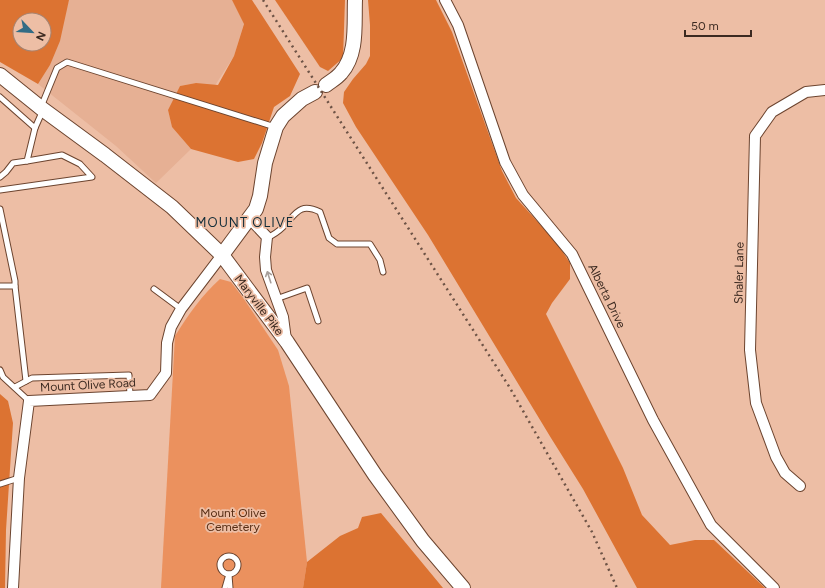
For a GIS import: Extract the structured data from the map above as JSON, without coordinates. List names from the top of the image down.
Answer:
{
  "streets": {
    "main road": ["Maryville Pike"],
    "street": ["Shaler Lane", "Alberta Drive", "Mount Olive Road"]
  },
  "crossings": [
    ["Maryville Pike", "Mount Olive Road"]
  ],
  "districts": ["MOUNT OLIVE"],
  "parks": ["Mount Olive Cemetery"],
  "scale_bar": "50 m",
  "north": "bottom right"
}
